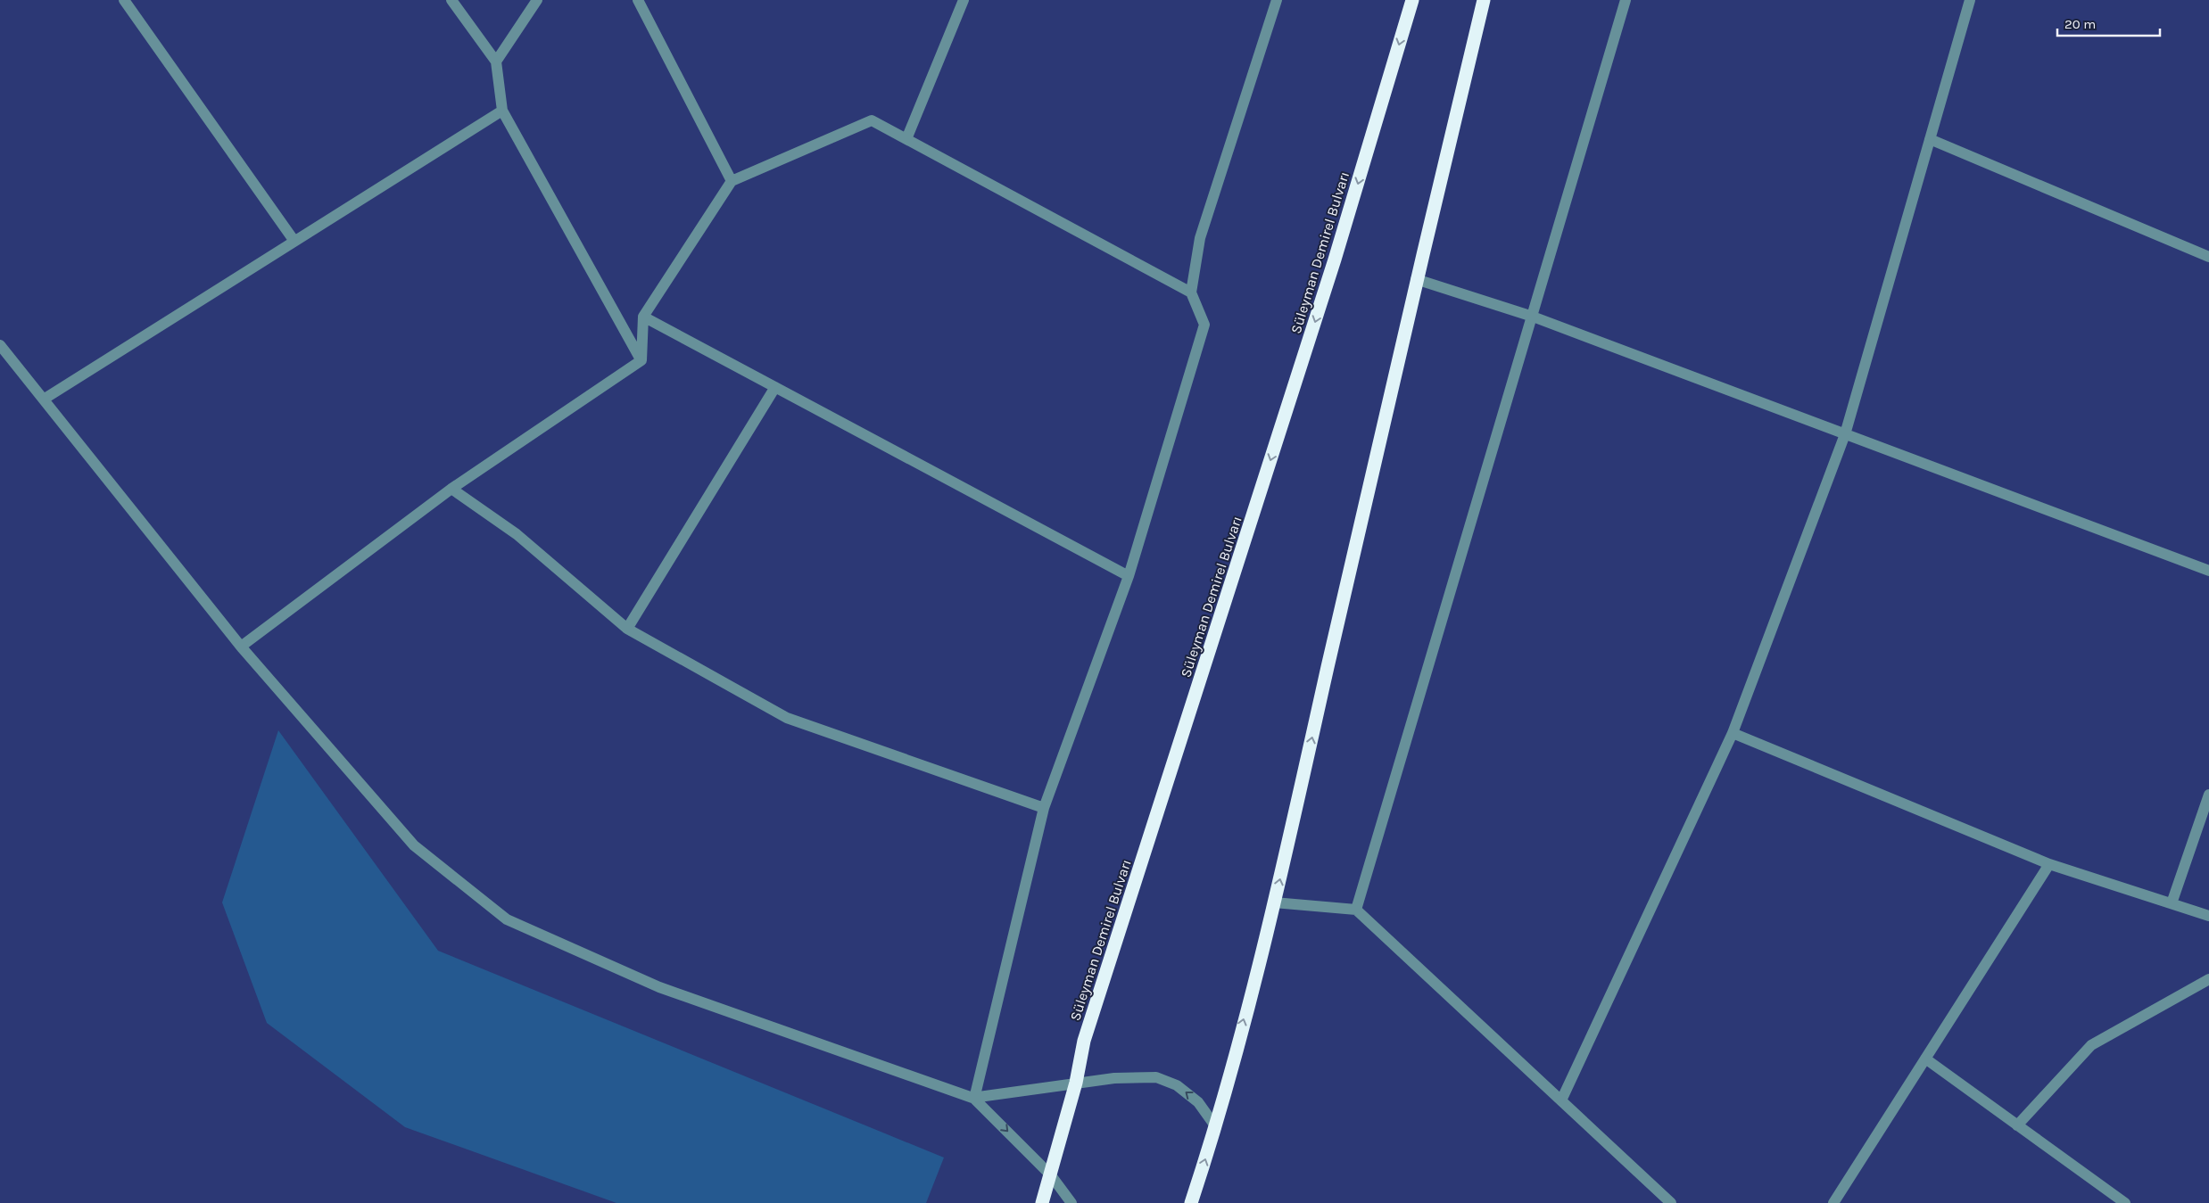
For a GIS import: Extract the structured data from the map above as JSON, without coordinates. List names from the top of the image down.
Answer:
{
  "streets": {
    "highway": ["Süleyman Demirel Bulvarı"]
  },
  "scale_bar": "20 m"
}
